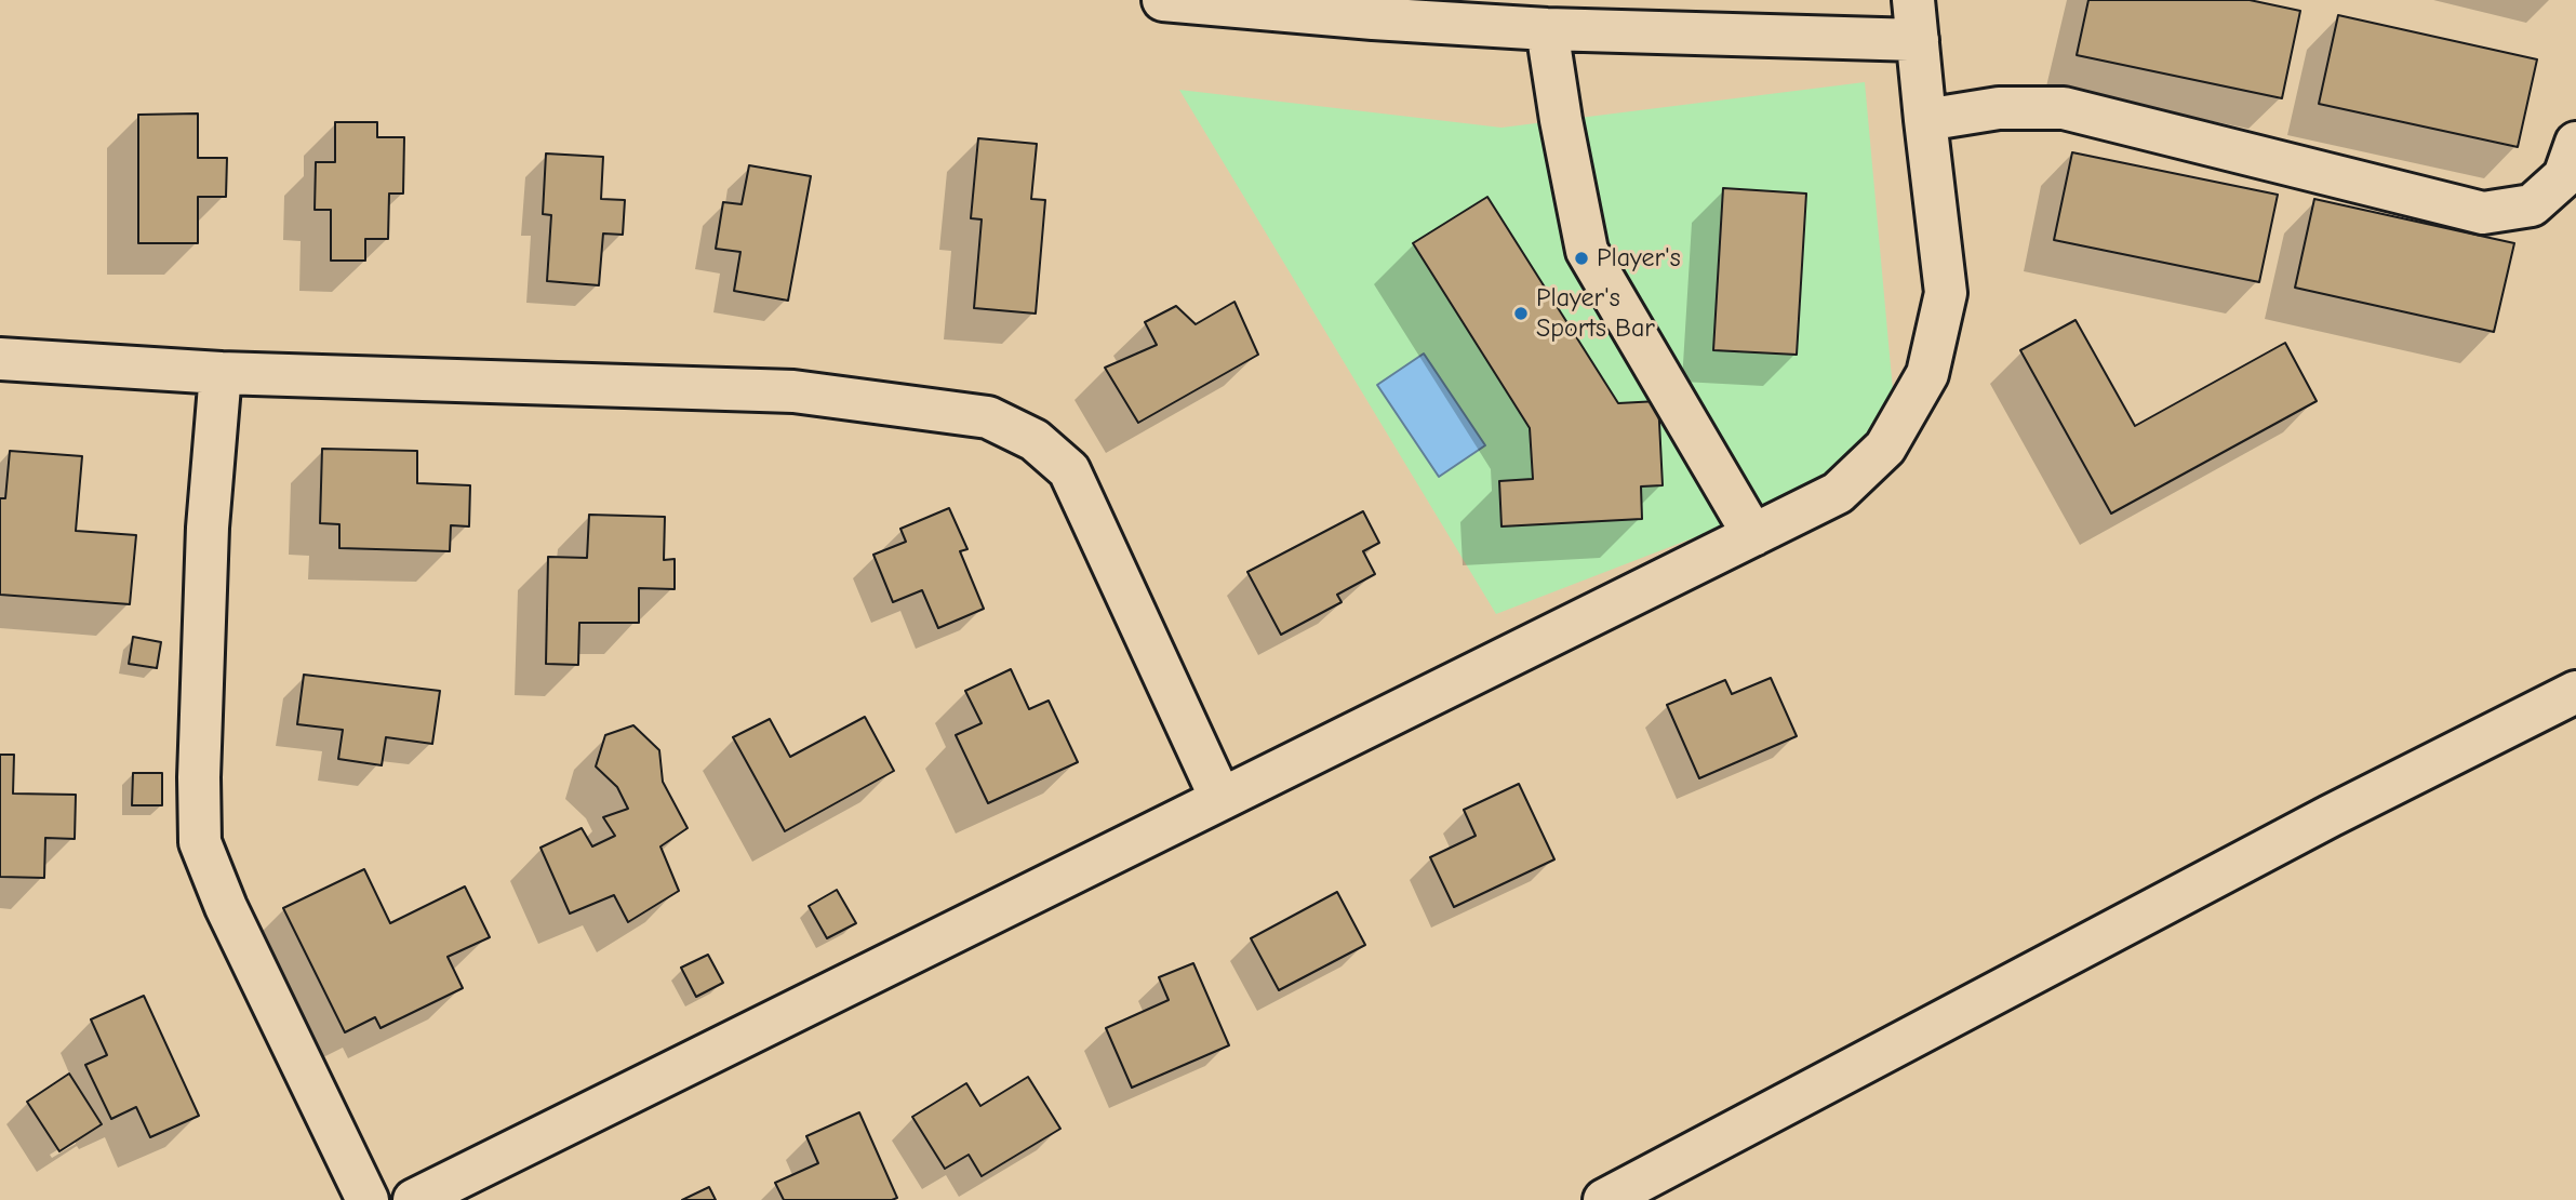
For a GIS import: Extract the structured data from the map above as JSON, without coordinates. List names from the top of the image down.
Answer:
{
  "places": ["Player's", "Player's Sports Bar"]
}
